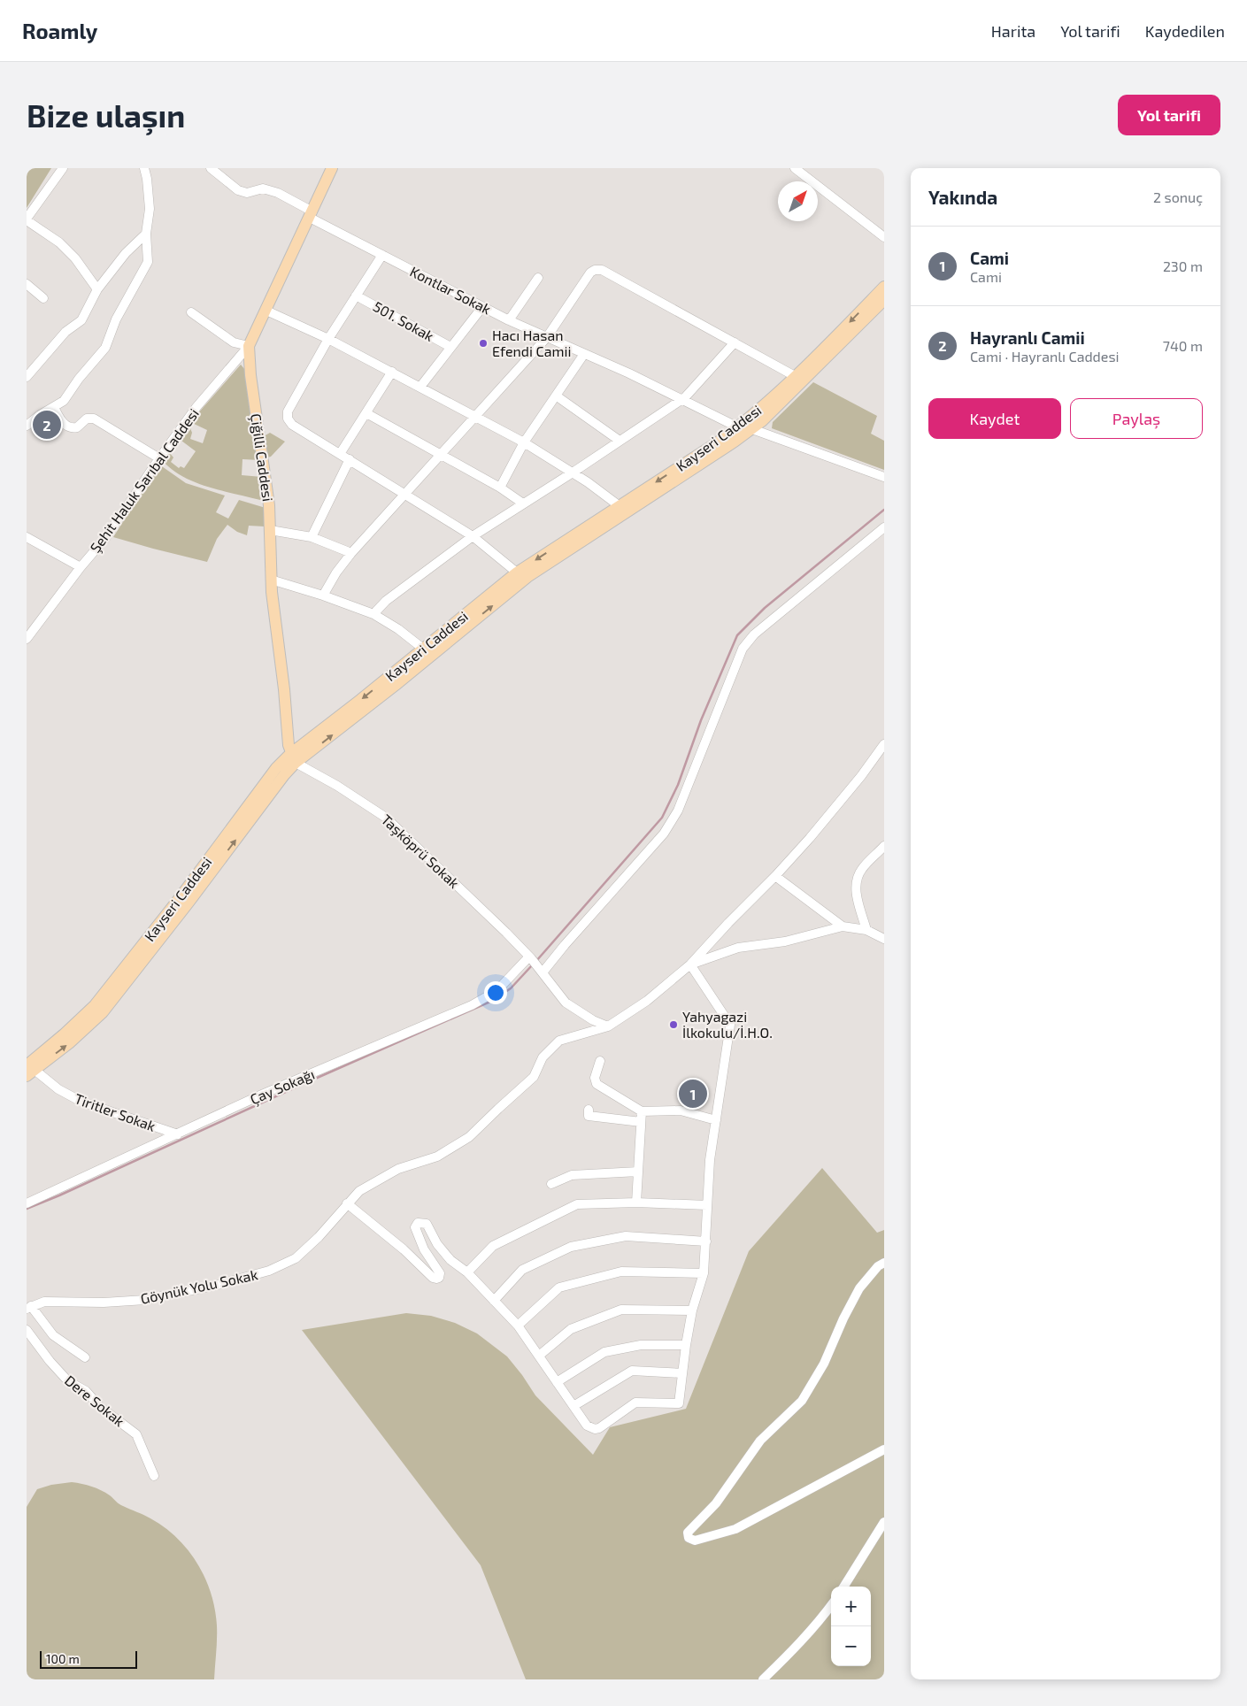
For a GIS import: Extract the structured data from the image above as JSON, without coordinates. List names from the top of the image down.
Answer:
{
  "streets": {
    "main road": ["Kayseri Caddesi", "Çiğilli Caddesi"],
    "street": [
      "Kontlar Sokak",
      "501. Sokak",
      "Şehit Haluk Sarıbal Caddesi",
      "Taşköprü Sokak",
      "Çay Sokağı",
      "Tiritler Sokak",
      "Göynük Yolu Sokak",
      "Dere Sokak"
    ]
  },
  "crossings": [
    ["Kontlar Sokak", "Kayseri Caddesi"],
    ["Kayseri Caddesi", "Çiğilli Caddesi"],
    ["Kayseri Caddesi", "Taşköprü Sokak"],
    ["Kayseri Caddesi", "Tiritler Sokak"],
    ["Çiğilli Caddesi", "Şehit Haluk Sarıbal Caddesi"],
    ["Çiğilli Caddesi", "Taşköprü Sokak"],
    ["Taşköprü Sokak", "Çay Sokağı"],
    ["Taşköprü Sokak", "Göynük Yolu Sokak"],
    ["Çay Sokağı", "Tiritler Sokak"]
  ],
  "places": ["Hacı Hasan Efendi Camii", "Yahyagazi İlkokulu/İ.H.O."],
  "scale_bar": "100 m",
  "north": "top right",
  "page": {
    "header": "Roamly",
    "nav": ["Harita", "Yol tarifi", "Kaydedilen"],
    "buttons": [
      "Yol tarifi",
      ["Kaydet", "Paylaş"]
    ],
    "title": "Bize ulaşın",
    "heading": ["Yakında", "2 sonuç"],
    "list": [
      {
        "mark": "1",
        "name": "Cami",
        "note": "Cami",
        "value": "230 m"
      },
      {
        "mark": "2",
        "name": "Hayranlı Camii",
        "note": "Cami · Hayranlı Caddesi",
        "value": "740 m"
      }
    ],
    "pins": ["2", "1"],
    "map_buttons": ["+", "−"],
    "scale": "100 m"
  }
}
